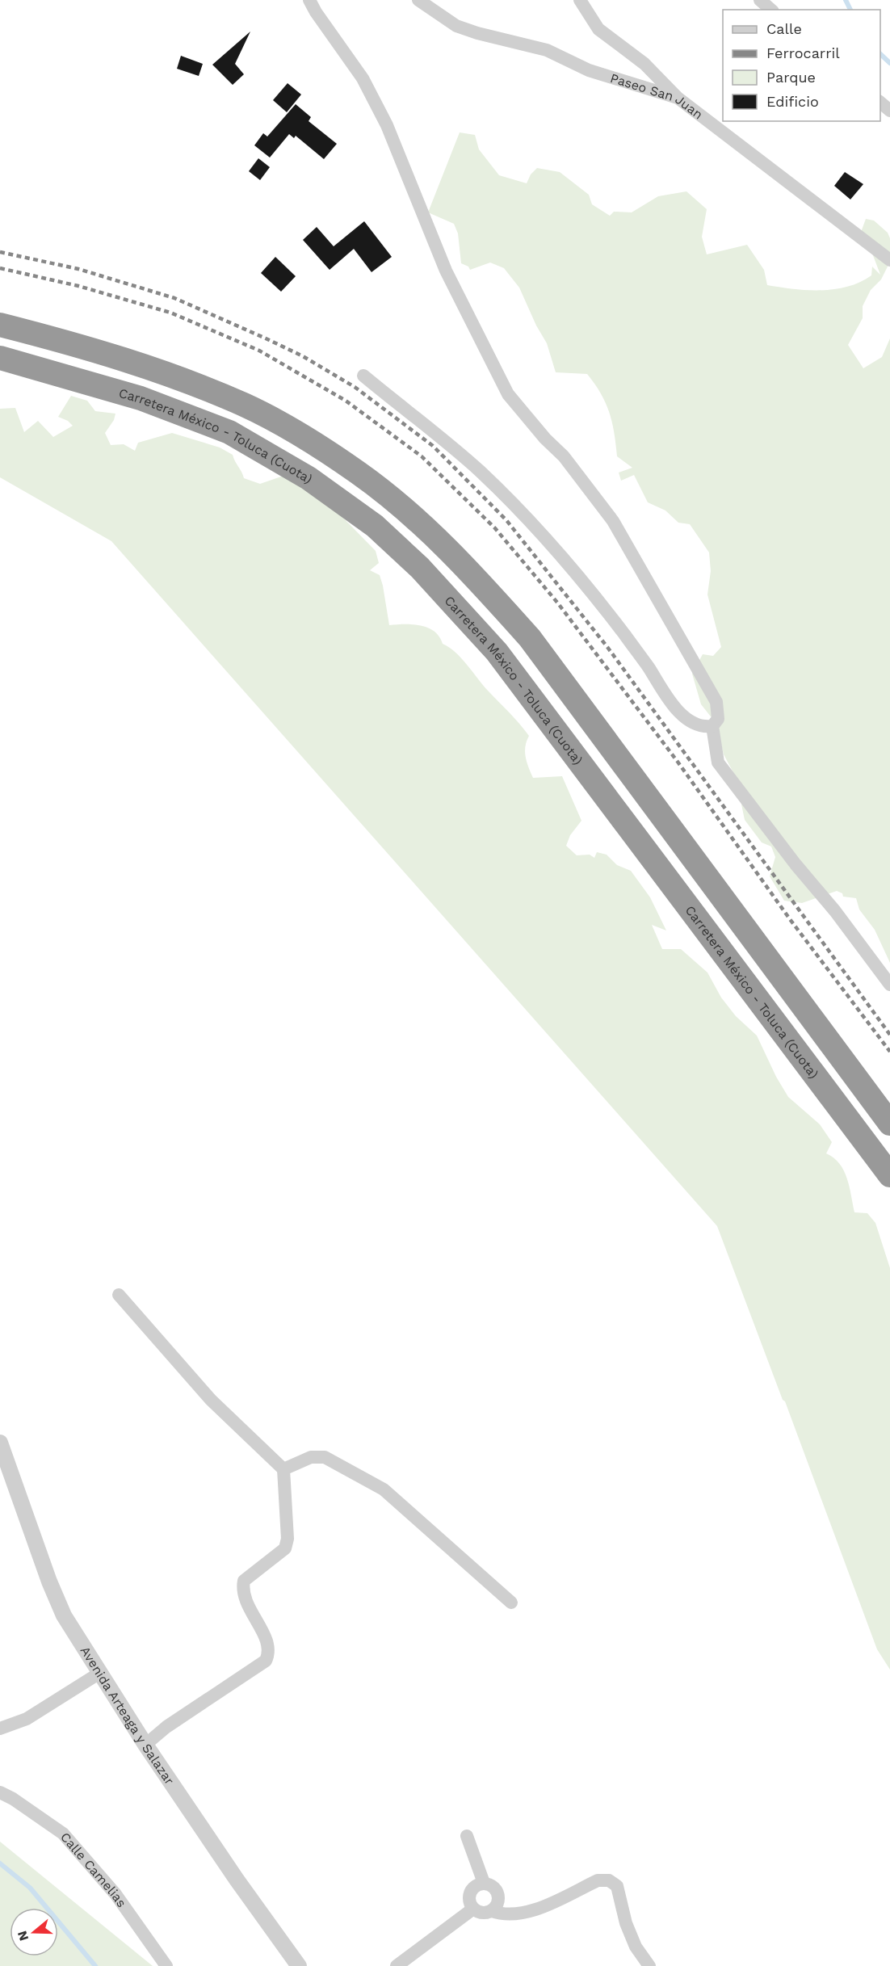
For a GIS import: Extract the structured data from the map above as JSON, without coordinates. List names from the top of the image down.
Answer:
{
  "streets": {
    "highway": ["Carretera México - Toluca (Cuota)"],
    "street": ["Paseo San Juan", "Avenida Arteaga y Salazar", "Calle Camelias"]
  },
  "legend": [
    "Calle",
    "Ferrocarril",
    "Parque",
    "Edificio"
  ],
  "north": "left"
}
